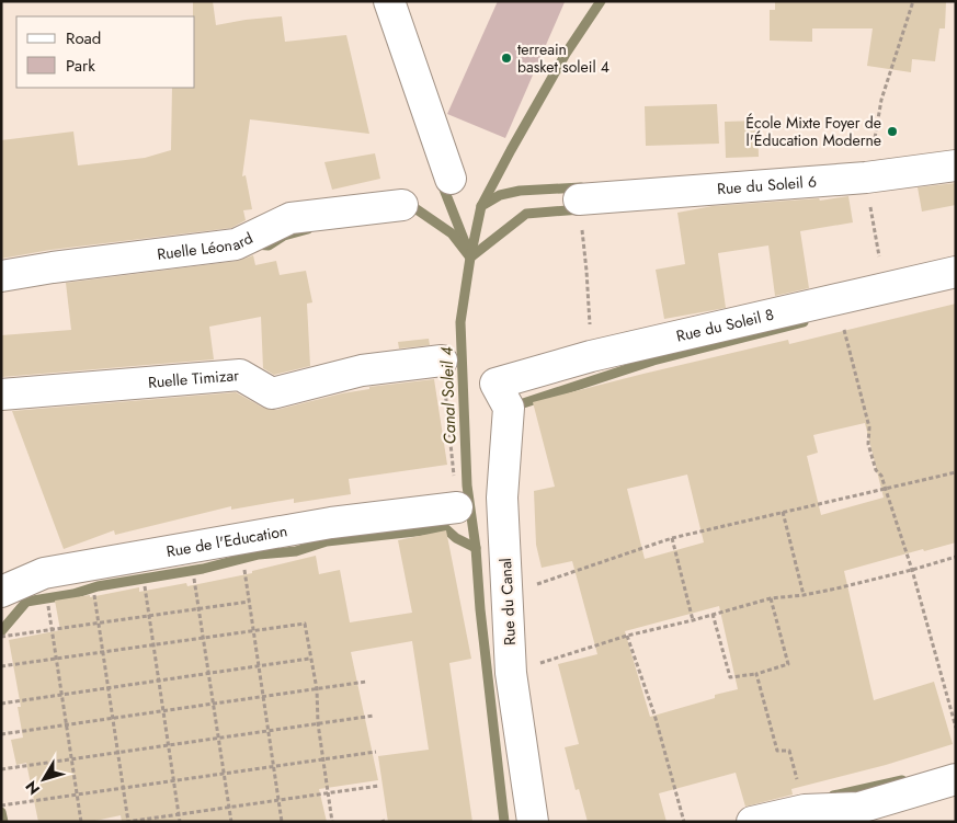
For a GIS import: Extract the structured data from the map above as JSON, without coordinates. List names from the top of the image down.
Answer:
{
  "streets": {
    "street": [
      "Rue du Soleil 6",
      "Ruelle Léonard",
      "Rue du Soleil 8",
      "Ruelle Timizar",
      "Rue de l'Education",
      "Rue du Canal"
    ]
  },
  "crossings": [
    ["Rue du Soleil 8", "Rue du Canal"]
  ],
  "water": ["Canal Soleil 4"],
  "places": ["terreain basket soleil 4", "École Mixte Foyer de l'Éducation Moderne"],
  "legend": ["Road", "Park"],
  "north": "bottom left"
}
